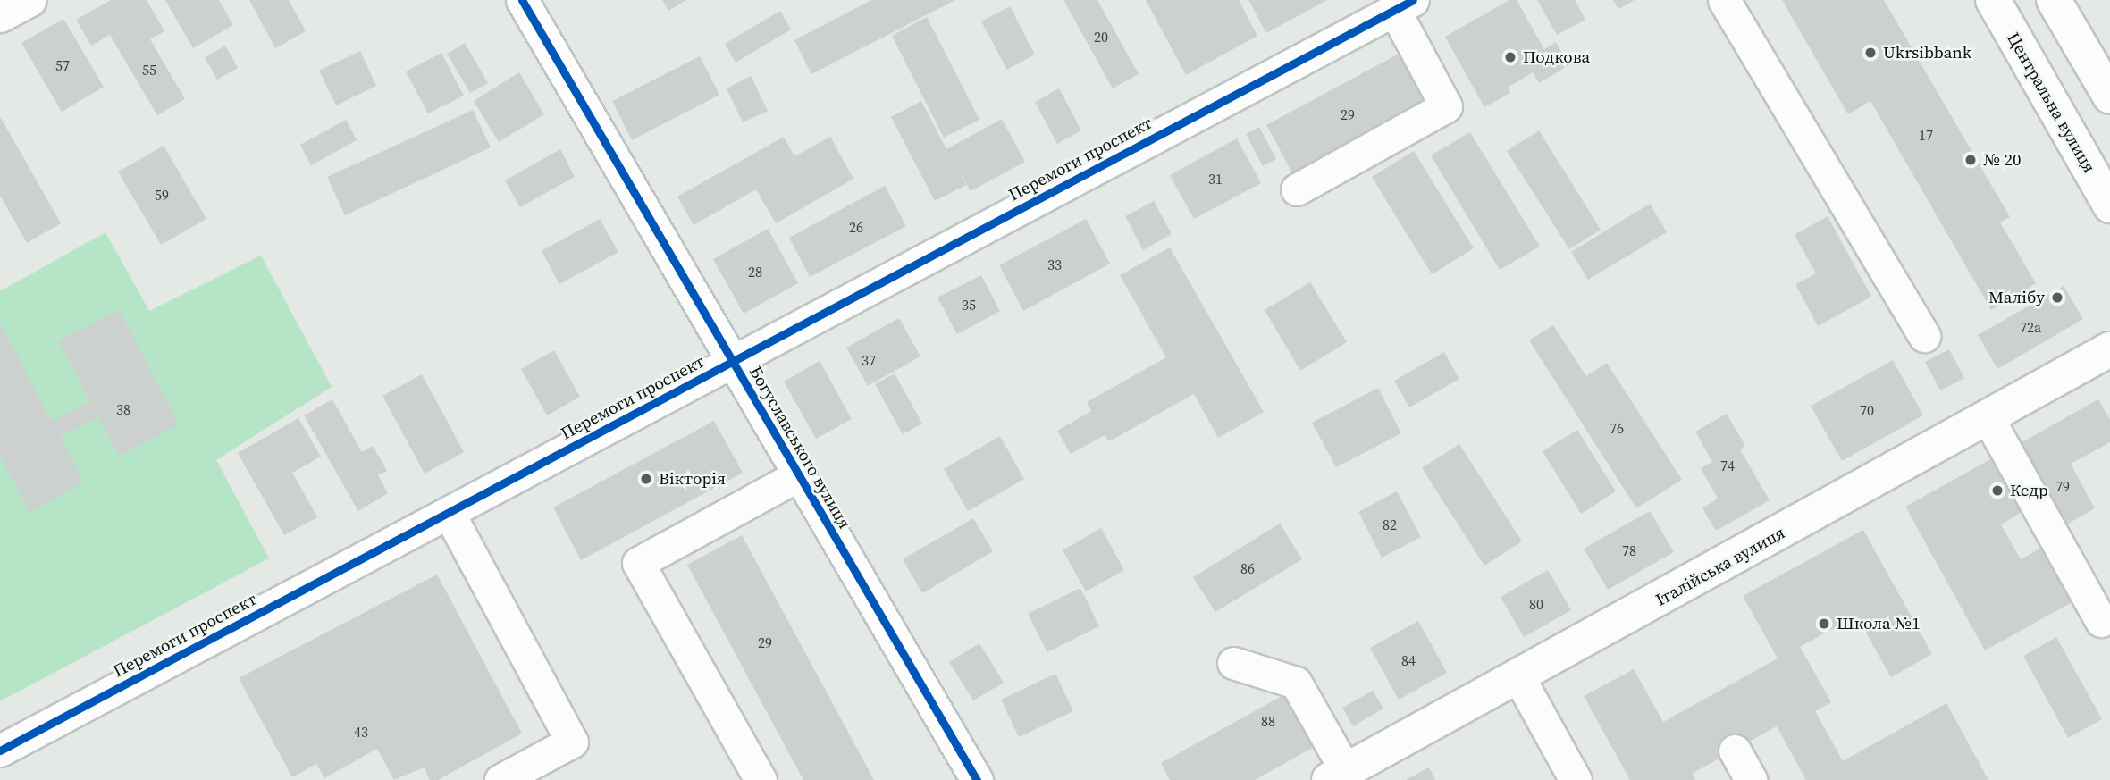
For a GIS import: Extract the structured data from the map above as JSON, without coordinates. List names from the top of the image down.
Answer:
{
  "streets": {
    "main road": ["Центральна вулиця", "Італійська вулиця"],
    "street": ["Перемоги проспект", "Богуславського вулиця"]
  },
  "crossings": [
    ["Перемоги проспект", "Богуславського вулиця"]
  ],
  "places": [
    "Ukrsibbank",
    "Подкова",
    "№ 20",
    "Малібу",
    "Вікторія",
    "Кедр",
    "Школа №1"
  ],
  "house_numbers": [
    "20",
    "57",
    "55",
    "29",
    "17",
    "31",
    "59",
    "26",
    "33",
    "28",
    "35",
    "72а",
    "37",
    "38",
    "70",
    "76",
    "74",
    "79",
    "82",
    "78",
    "86",
    "80",
    "29",
    "84",
    "88",
    "43"
  ]
}
